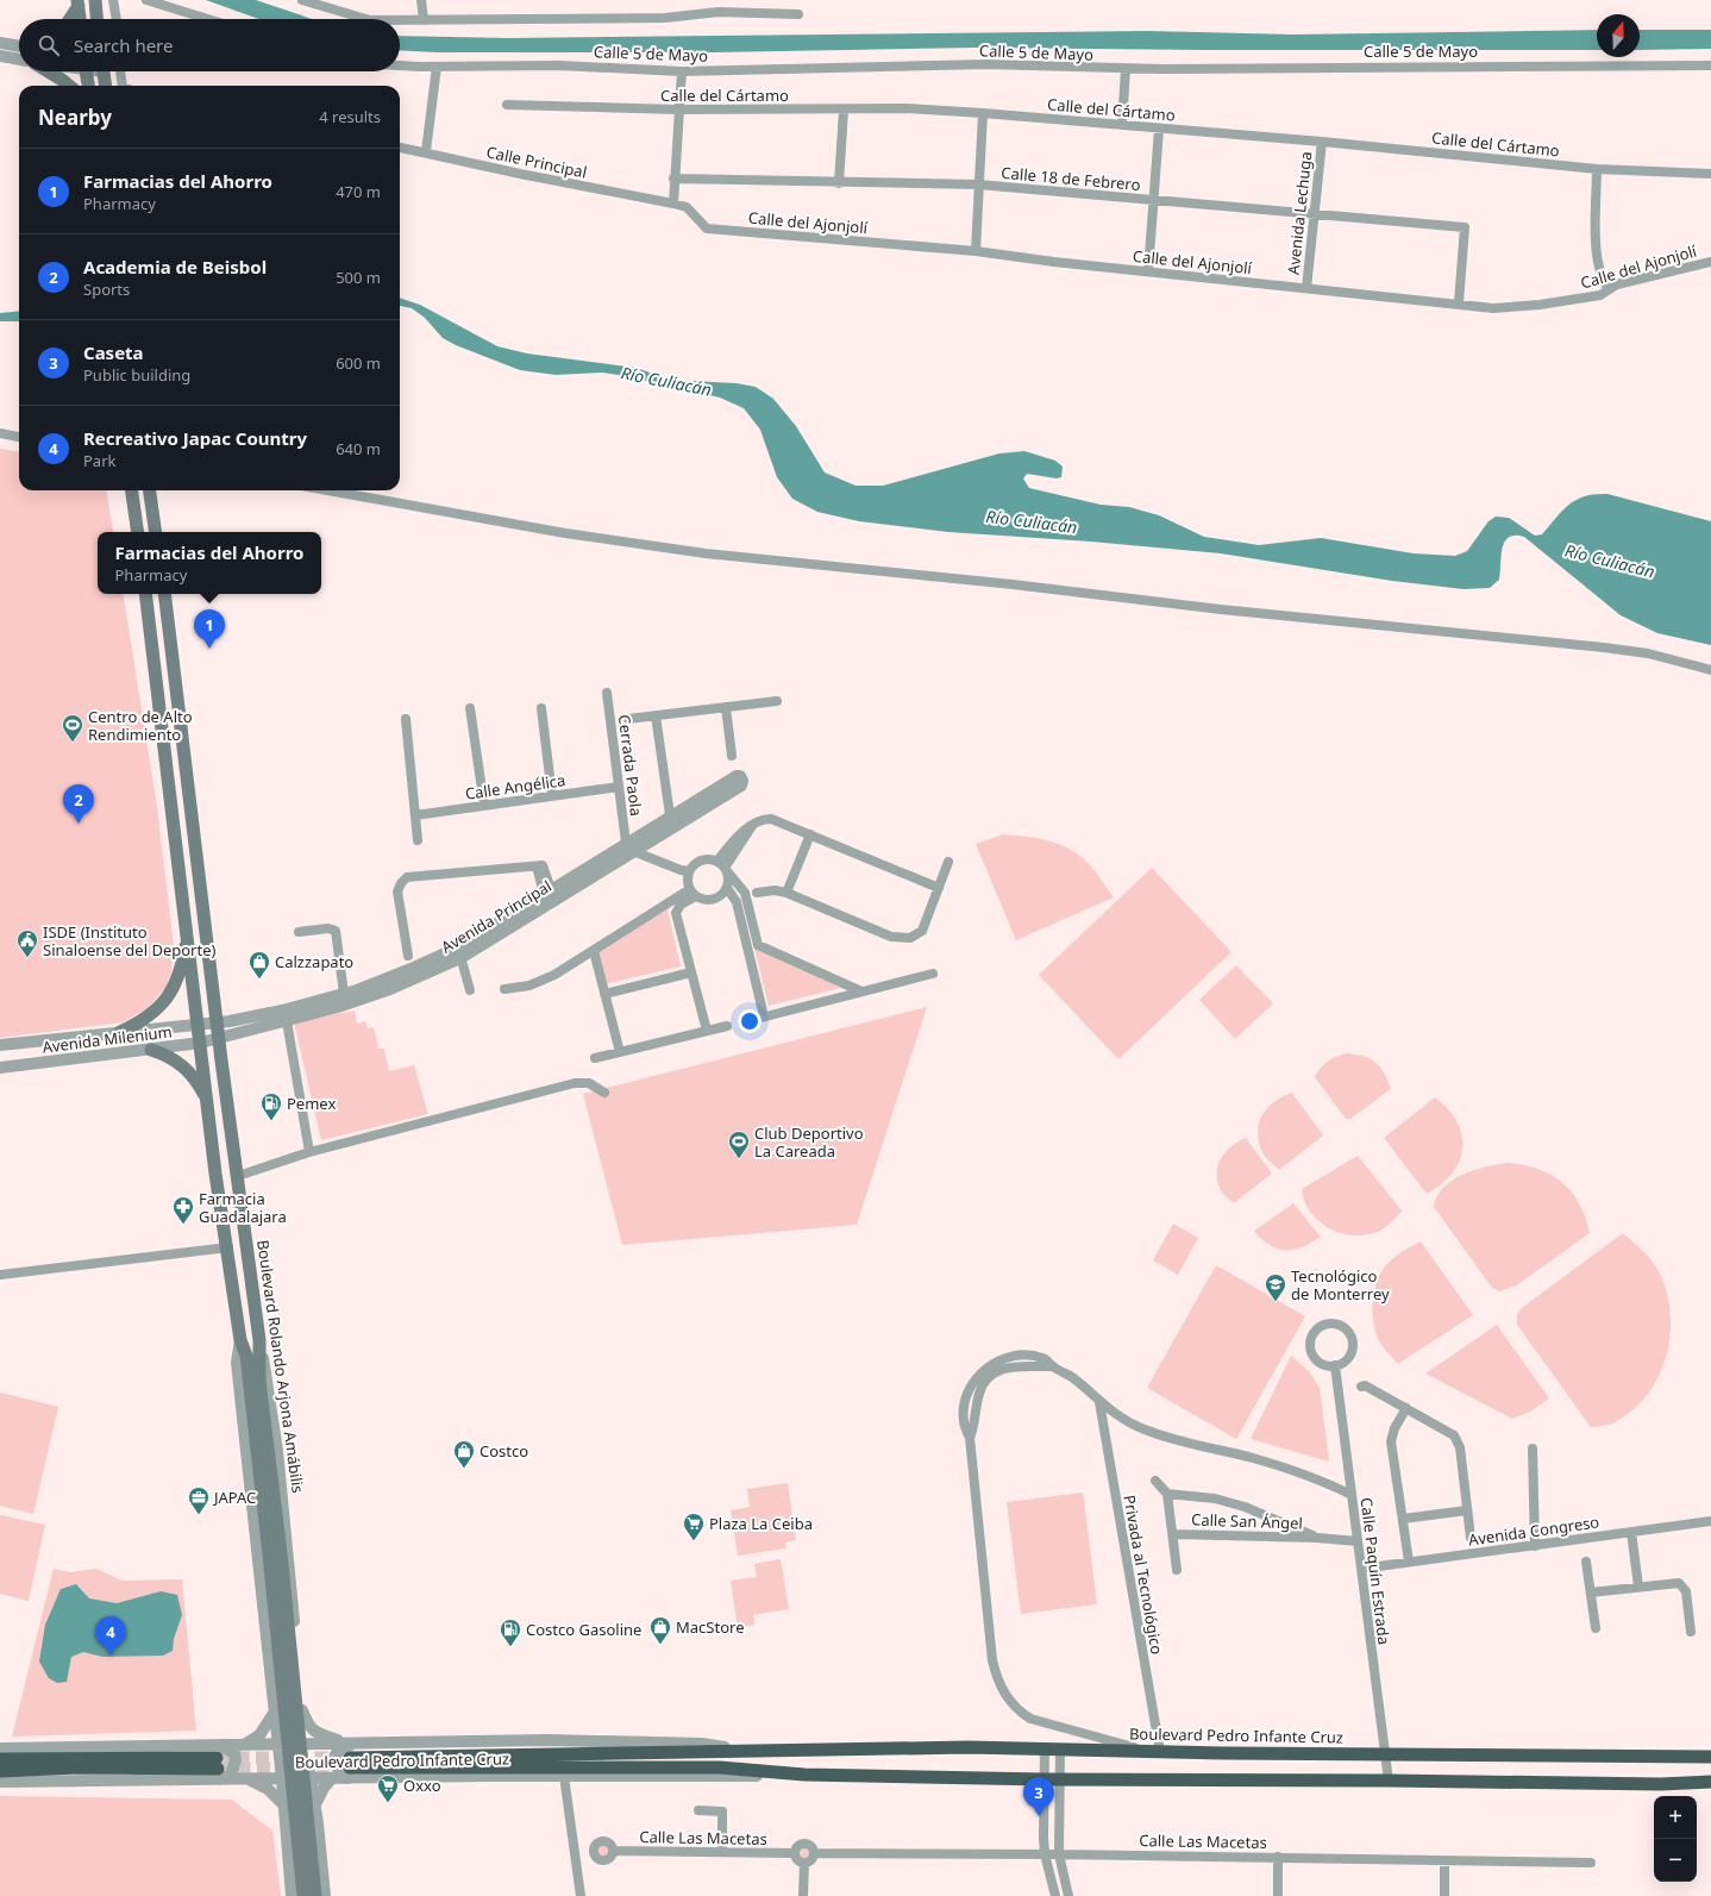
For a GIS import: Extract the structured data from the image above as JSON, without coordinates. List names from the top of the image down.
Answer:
{
  "streets": {
    "highway": ["Boulevard Pedro Infante Cruz"],
    "main road": ["Boulevard Rolando Arjona Amábilis"],
    "street": [
      "Calle 5 de Mayo",
      "Calle del Cártamo",
      "Calle Principal",
      "Calle 18 de Febrero",
      "Avenida Lechuga",
      "Calle del Ajonjolí",
      "Cerrada Paola",
      "Calle Angélica",
      "Avenida Principal",
      "Avenida Milenium",
      "Calle San Ángel",
      "Avenida Congreso",
      "Calle Paquín Estrada",
      "Privada al Tecnológico",
      "Calle Las Macetas"
    ]
  },
  "crossings": [
    ["Calle del Cártamo", "Avenida Lechuga"],
    ["Calle Principal", "Calle del Ajonjolí"],
    ["Calle 18 de Febrero", "Avenida Lechuga"],
    ["Calle 18 de Febrero", "Calle del Ajonjolí"],
    ["Avenida Lechuga", "Calle del Ajonjolí"],
    ["Cerrada Paola", "Calle Angélica"],
    ["Cerrada Paola", "Avenida Principal"],
    ["Avenida Principal", "Avenida Milenium"],
    ["Avenida Principal", "Boulevard Rolando Arjona Amábilis"],
    ["Avenida Milenium", "Boulevard Rolando Arjona Amábilis"],
    ["Boulevard Rolando Arjona Amábilis", "Boulevard Pedro Infante Cruz"],
    ["Calle San Ángel", "Calle Paquín Estrada"],
    ["Avenida Congreso", "Calle Paquín Estrada"],
    ["Calle Paquín Estrada", "Boulevard Pedro Infante Cruz"],
    ["Privada al Tecnológico", "Boulevard Pedro Infante Cruz"]
  ],
  "water": ["Río Culiacán"],
  "places": {
    "sports": ["Centro de Alto Rendimiento", "Club Deportivo La Careada"],
    "public building": ["ISDE (Instituto Sinaloense del Deporte)"],
    "shop": ["Calzzapato", "Costco", "MacStore"],
    "fuel station": ["Pemex", "Costco Gasoline"],
    "pharmacy": ["Farmacia Guadalajara"],
    "school or university": ["Tecnológico de Monterrey"],
    "office": ["JAPAC"],
    "supermarket": ["Plaza La Ceiba", "Oxxo"]
  },
  "north": "top",
  "page": {
    "search": "Search here",
    "heading": ["Nearby", "4 results"],
    "list": [
      {
        "mark": "1",
        "name": "Farmacias del Ahorro",
        "note": "Pharmacy",
        "value": "470 m"
      },
      {
        "mark": "2",
        "name": "Academia de Beisbol",
        "note": "Sports",
        "value": "500 m"
      },
      {
        "mark": "3",
        "name": "Caseta",
        "note": "Public building",
        "value": "600 m"
      },
      {
        "mark": "4",
        "name": "Recreativo Japac Country",
        "note": "Park",
        "value": "640 m"
      }
    ],
    "popup": ["Farmacias del Ahorro", "Pharmacy"],
    "pins": [
      "1",
      "2",
      "4",
      "3"
    ],
    "map_buttons": ["+", "−"]
  }
}
